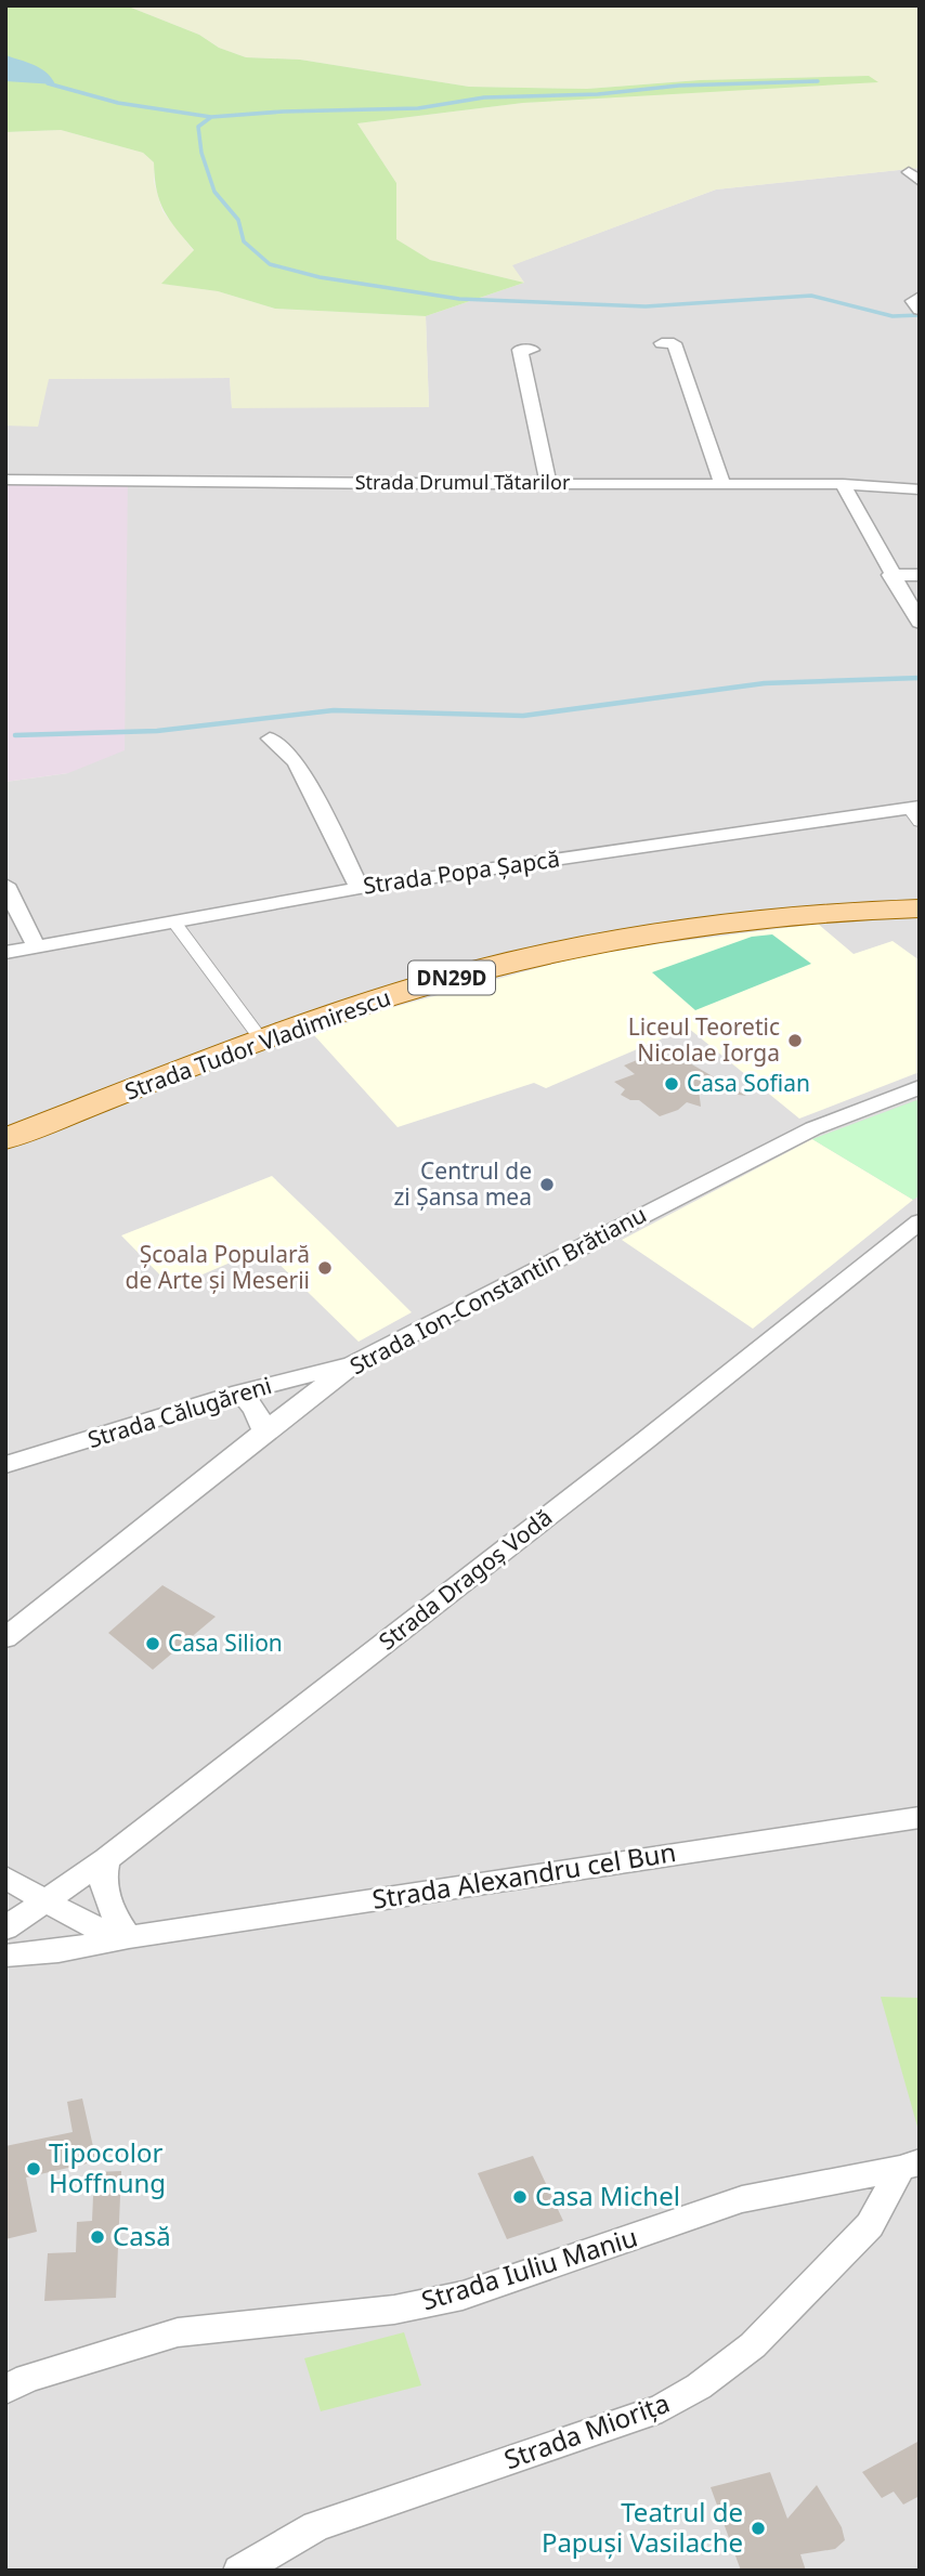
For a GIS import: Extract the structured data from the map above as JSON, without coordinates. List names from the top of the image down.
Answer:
{
  "streets": {
    "main road": ["DN29D", "Strada Tudor Vladimirescu"],
    "street": [
      "Strada Drumul Tătarilor",
      "Strada Popa Șapcă",
      "Strada Ion-Constantin Brătianu",
      "Strada Călugăreni",
      "Strada Dragoș Vodă",
      "Strada Alexandru cel Bun",
      "Strada Iuliu Maniu",
      "Strada Miorița"
    ]
  },
  "crossings": [
    ["Strada Ion-Constantin Brătianu", "Strada Călugăreni"],
    ["Strada Dragoș Vodă", "Strada Alexandru cel Bun"],
    ["Strada Iuliu Maniu", "Strada Miorița"]
  ],
  "places": [
    "Liceul Teoretic Nicolae Iorga",
    "Casa Sofian",
    "Centrul de zi Șansa mea",
    "Școala Populară de Arte și Meserii",
    "Casa Silion",
    "Tipocolor Hoffnung",
    "Casa Michel",
    "Casă",
    "Teatrul de Papuși Vasilache"
  ]
}
